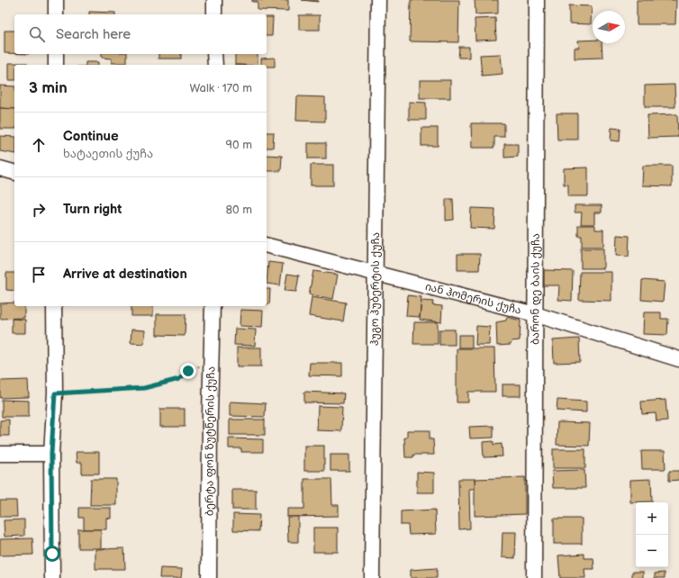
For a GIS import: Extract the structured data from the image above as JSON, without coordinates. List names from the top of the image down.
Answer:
{
  "streets": {
    "street": [
      "ჰუგო ჰუბერტის ქუჩა",
      "ბარონ დე ბაის ქუჩა",
      "იან ჰომერის ქუჩა",
      "ბერტა ფონ ზუტნერის ქუჩა"
    ]
  },
  "crossings": [
    ["ჰუგო ჰუბერტის ქუჩა", "იან ჰომერის ქუჩა"],
    ["ბარონ დე ბაის ქუჩა", "იან ჰომერის ქუჩა"]
  ],
  "north": "right",
  "page": {
    "search": "Search here",
    "heading": ["3 min", "Walk · 170 m"],
    "list": [
      ["Continue", "ხატაეთის ქუჩა", "90 m"],
      ["Turn right", "80 m"],
      "Arrive at destination"
    ],
    "map_buttons": ["+", "−"]
  }
}
